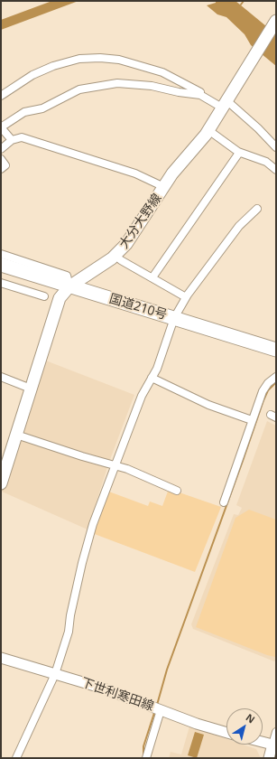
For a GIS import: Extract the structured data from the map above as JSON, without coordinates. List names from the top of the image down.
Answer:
{
  "streets": {
    "highway": ["国道210号"],
    "main road": ["大分大野線", "下世利寒田線"]
  },
  "crossings": [
    ["大分大野線", "国道210号"]
  ],
  "north": "top right"
}
